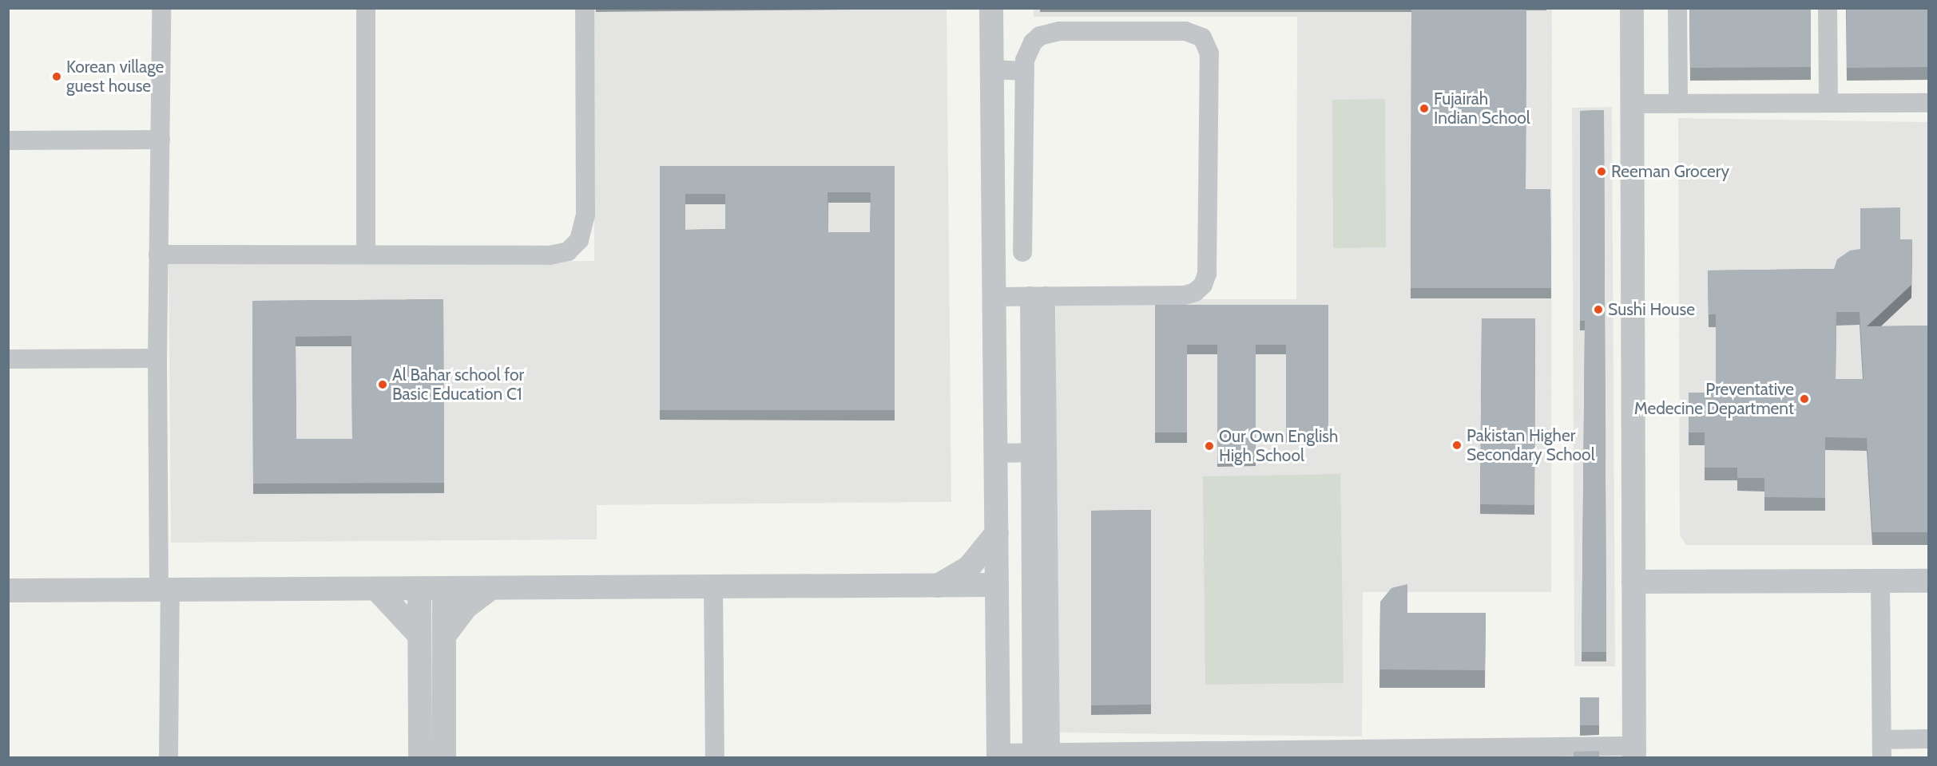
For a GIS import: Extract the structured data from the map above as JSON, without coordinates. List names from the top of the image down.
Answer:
{
  "places": [
    "Korean village guest house",
    "Fujairah Indian School",
    "Reeman Grocery",
    "Sushi House",
    "Al Bahar school for Basic Education C1",
    "Preventative Medecine Department",
    "Pakistan Higher Secondary School",
    "Our Own English High School"
  ]
}
